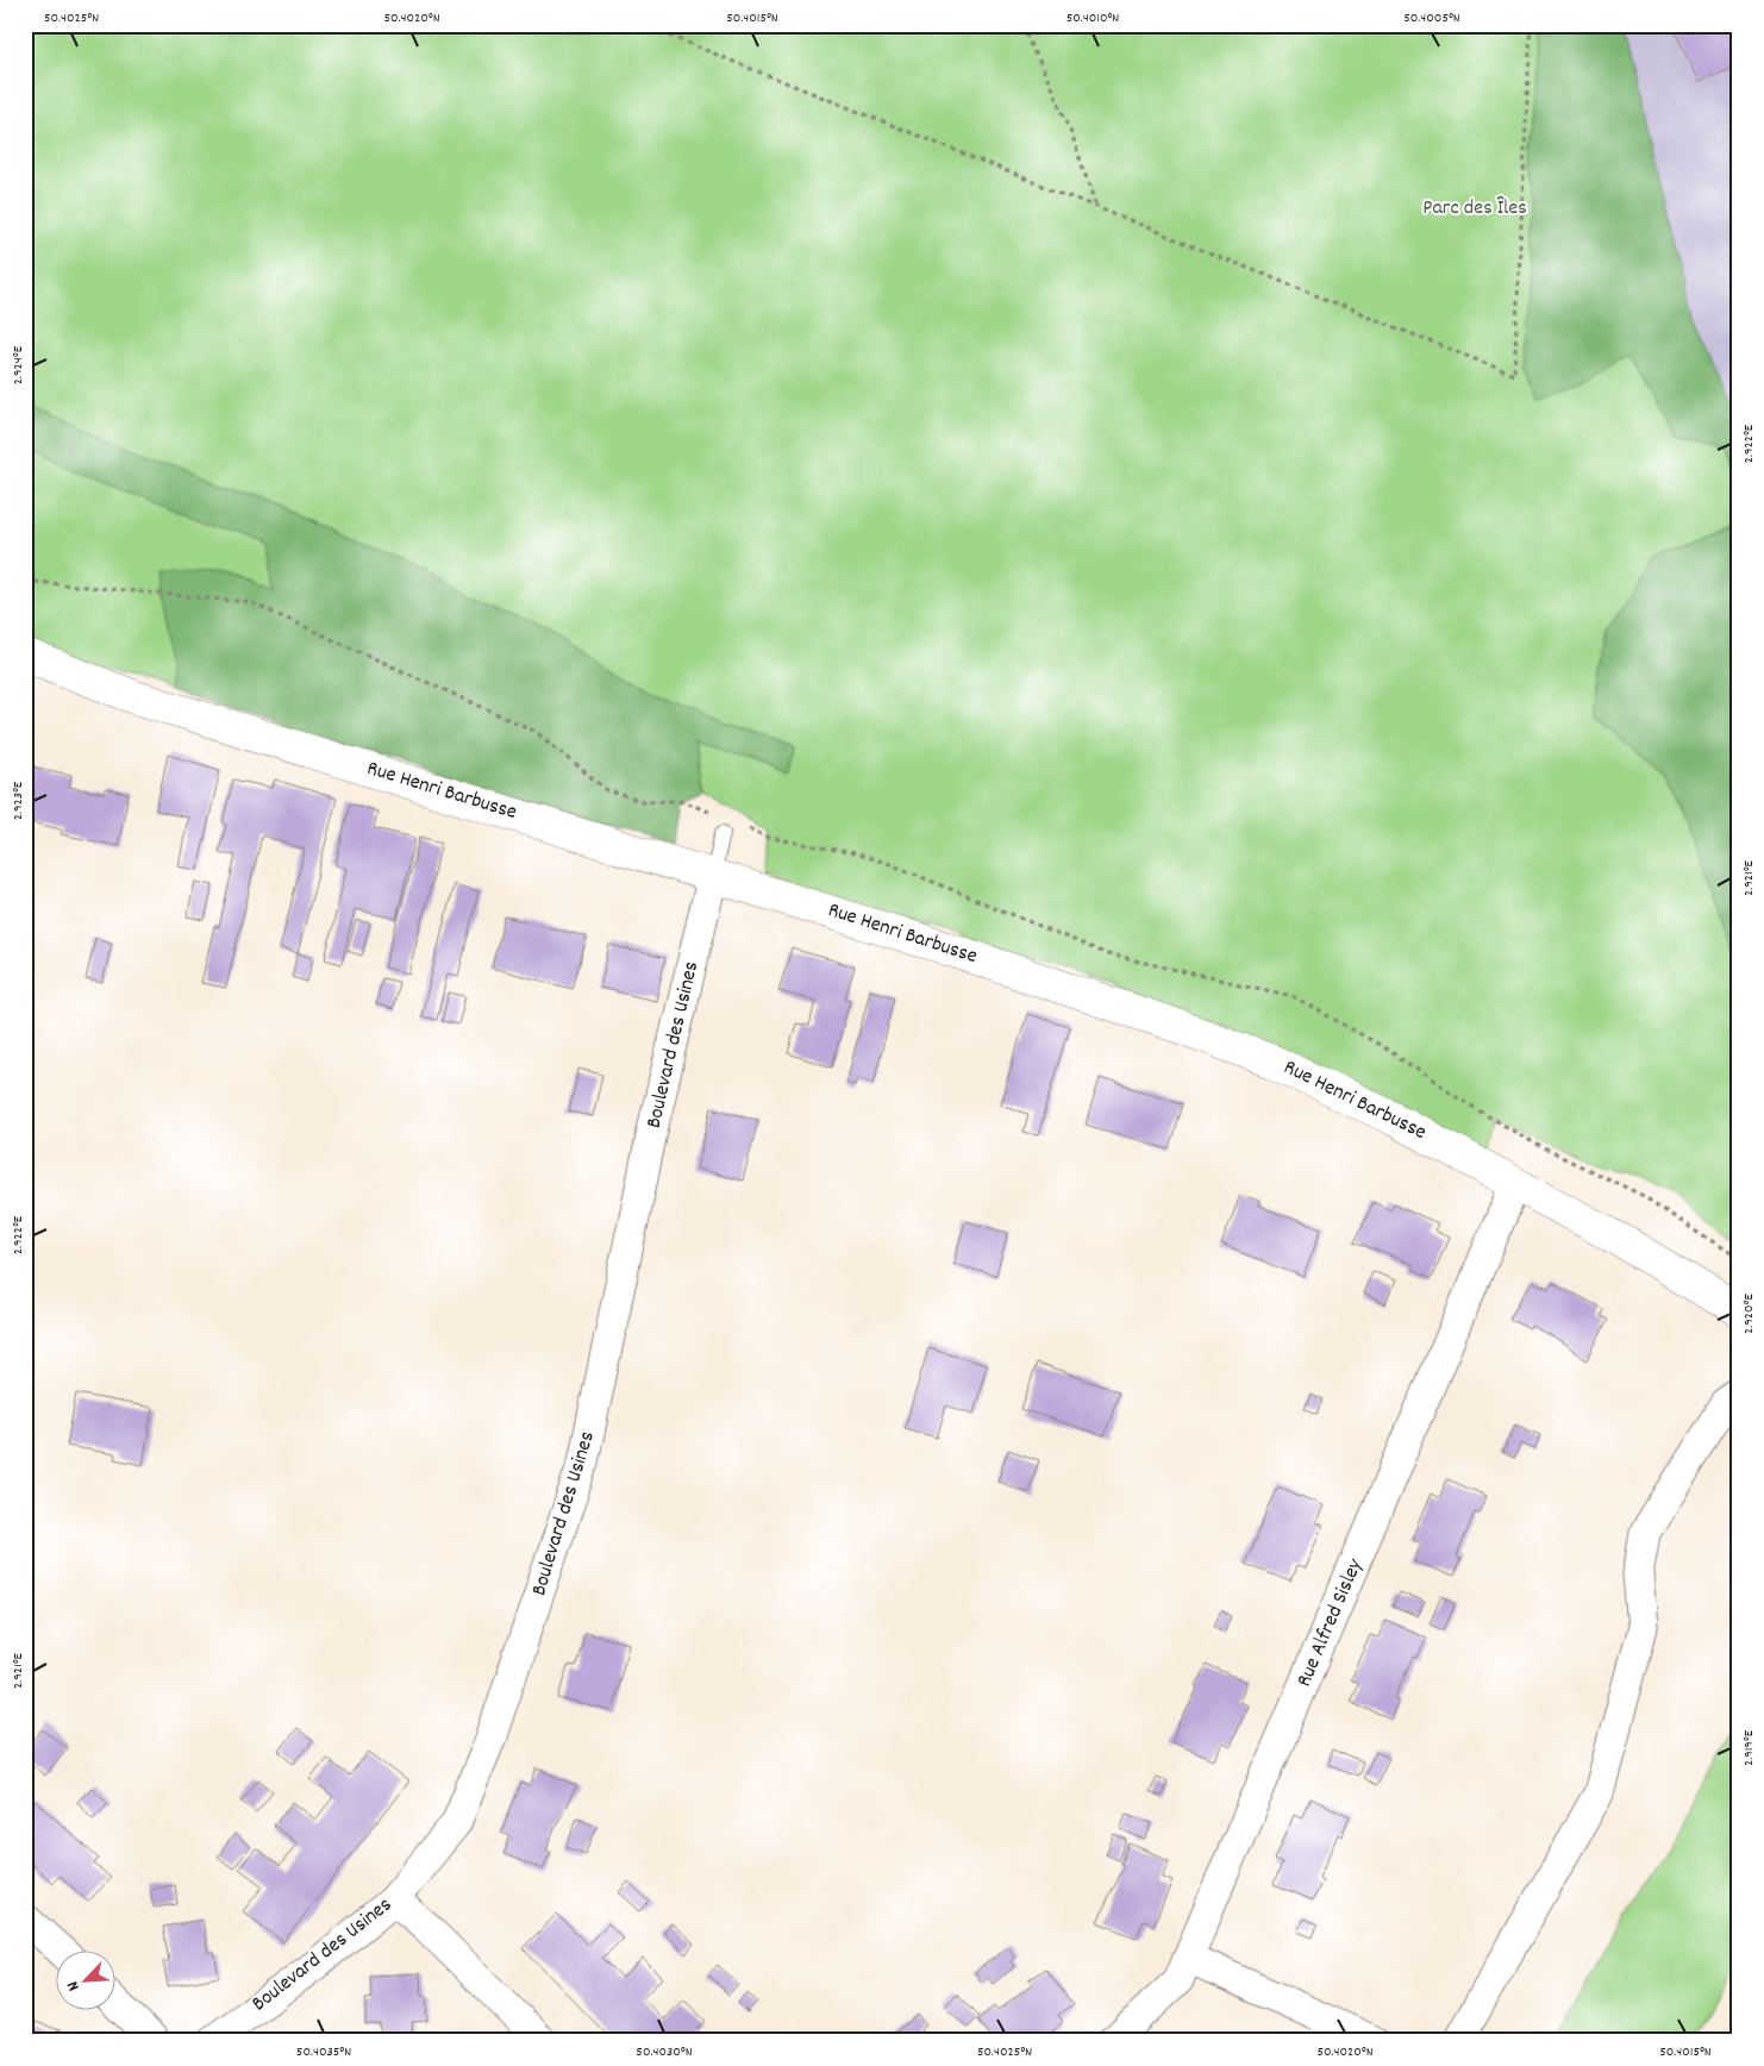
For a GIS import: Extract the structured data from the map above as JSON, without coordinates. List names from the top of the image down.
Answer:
{
  "streets": {
    "street": ["Rue Henri Barbusse", "Boulevard des Usines", "Rue Alfred Sisley"]
  },
  "crossings": [
    ["Rue Henri Barbusse", "Boulevard des Usines"],
    ["Rue Henri Barbusse", "Rue Alfred Sisley"]
  ],
  "parks": ["Parc des Îles"],
  "north": "bottom left",
  "coordinates": [
    "50.4025°N",
    "50.4020°N",
    "50.4015°N",
    "50.4010°N",
    "50.4005°N",
    "2.924°E",
    "2.922°E",
    "2.923°E",
    "2.921°E",
    "2.920°E",
    "2.919°E",
    "50.4035°N",
    "50.4030°N"
  ]
}
